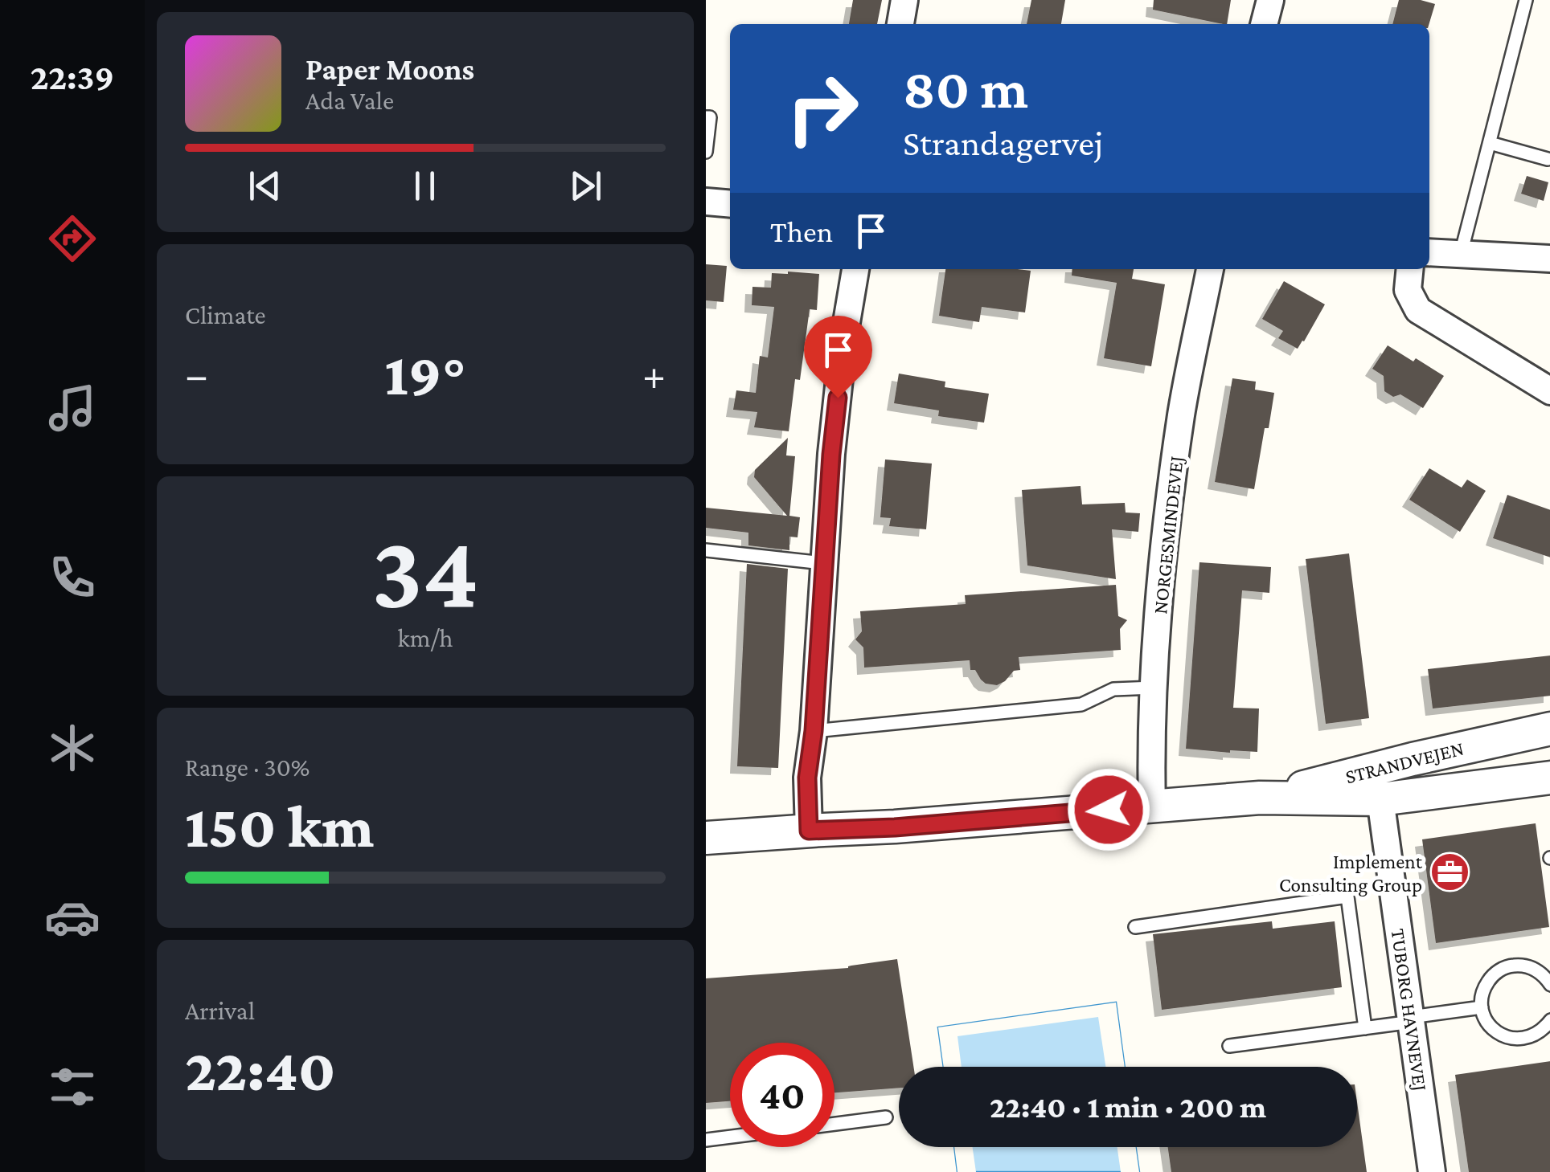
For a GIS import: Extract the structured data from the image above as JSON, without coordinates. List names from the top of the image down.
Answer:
{
  "streets": {
    "street": ["NORGESMINDEVEJ", "STRANDVEJEN", "TUBORG HAVNEVEJ"]
  },
  "crossings": [
    ["NORGESMINDEVEJ", "STRANDVEJEN"],
    ["STRANDVEJEN", "TUBORG HAVNEVEJ"]
  ],
  "places": {
    "office": ["Implement Consulting Group"]
  },
  "page": {
    "tabs": "22:39",
    "turn": ["80 m", "Strandagervej"],
    "song": ["Paper Moons", "Ada Vale"],
    "then": "Then",
    "tile": [
      "Climate",
      ["34", "km/h"],
      ["Range · 30%", "150 km"],
      ["Arrival", "22:40"]
    ],
    "heat": ["−", "19°", "+"],
    "limit": "40",
    "trip": "22:40 · 1 min · 200 m"
  }
}
